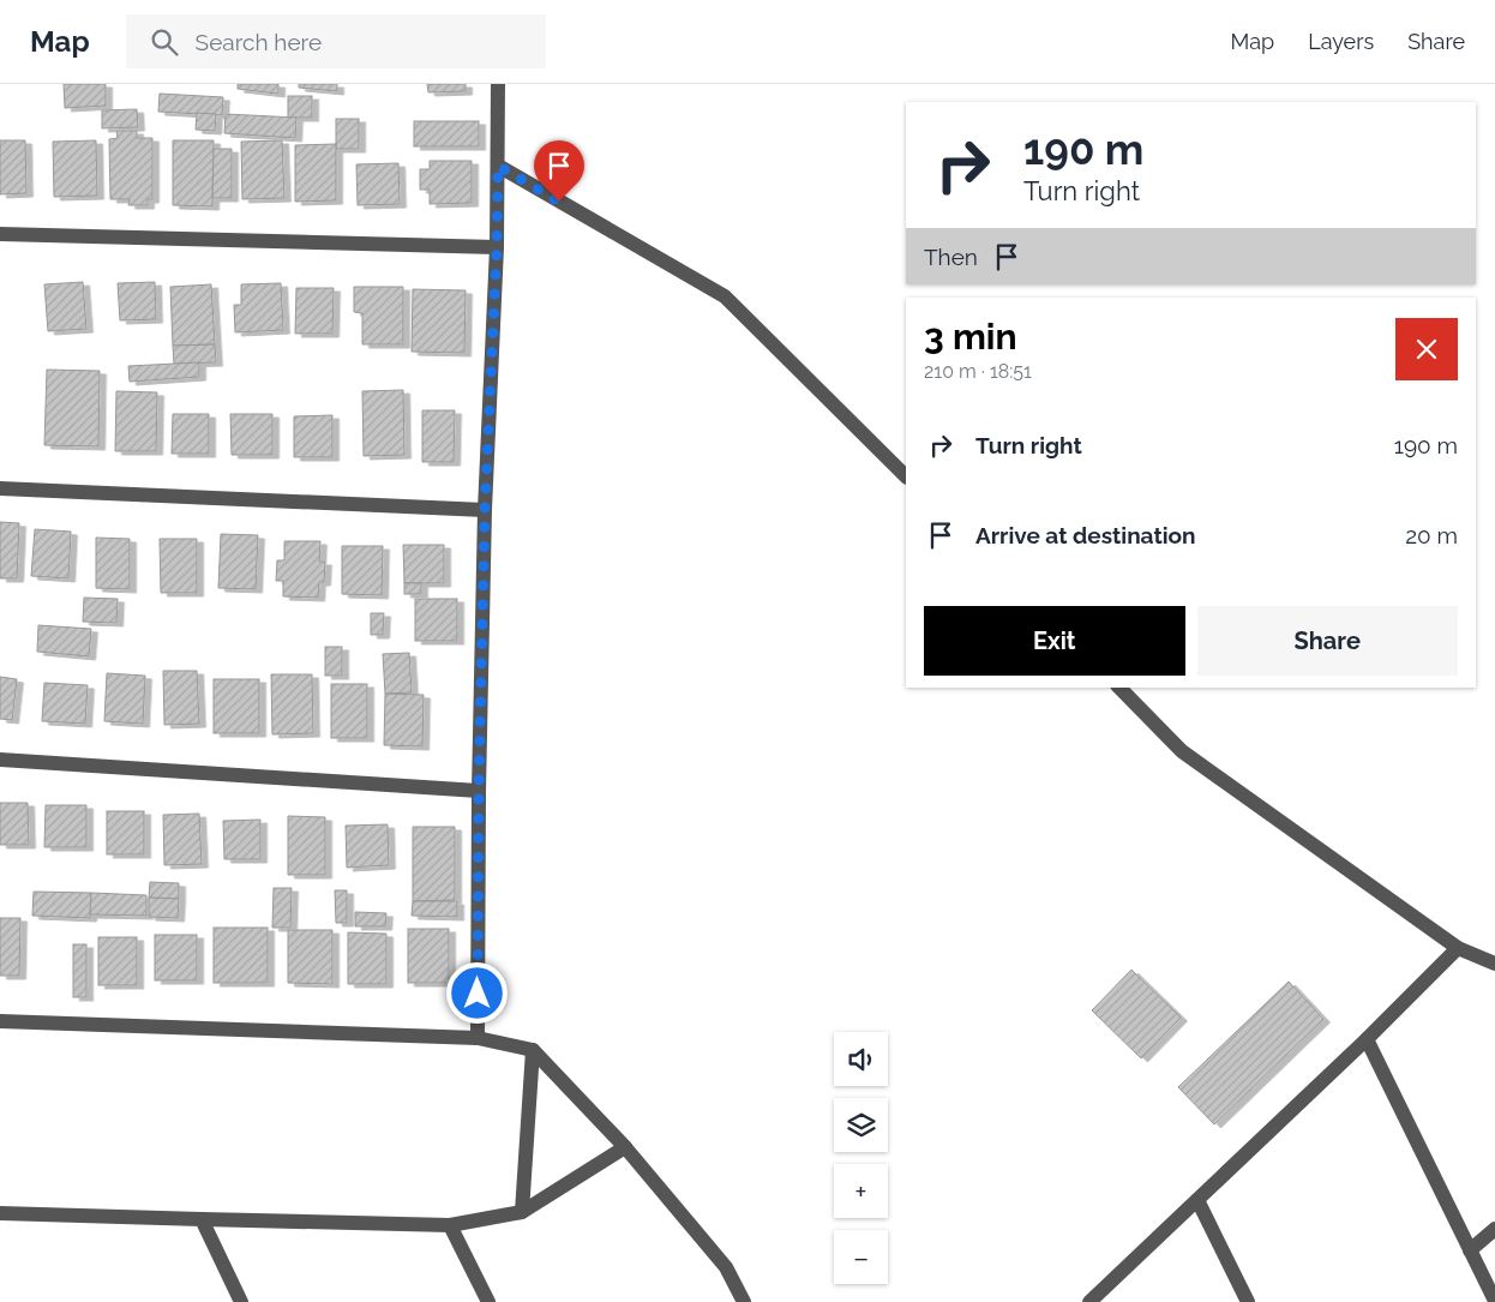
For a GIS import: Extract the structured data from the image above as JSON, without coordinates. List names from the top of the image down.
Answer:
{
  "page": {
    "header": "Map",
    "search": "Search here",
    "nav": ["Map", "Layers", "Share"],
    "turn": ["190 m", "Turn right"],
    "then": "Then",
    "heading": ["3 min", "210 m · 18:51"],
    "list": [
      {
        "name": "Turn right",
        "value": "190 m"
      },
      {
        "name": "Arrive at destination",
        "value": "20 m"
      }
    ],
    "buttons": ["Exit", "Share"],
    "map_buttons": ["+", "−"]
  }
}
